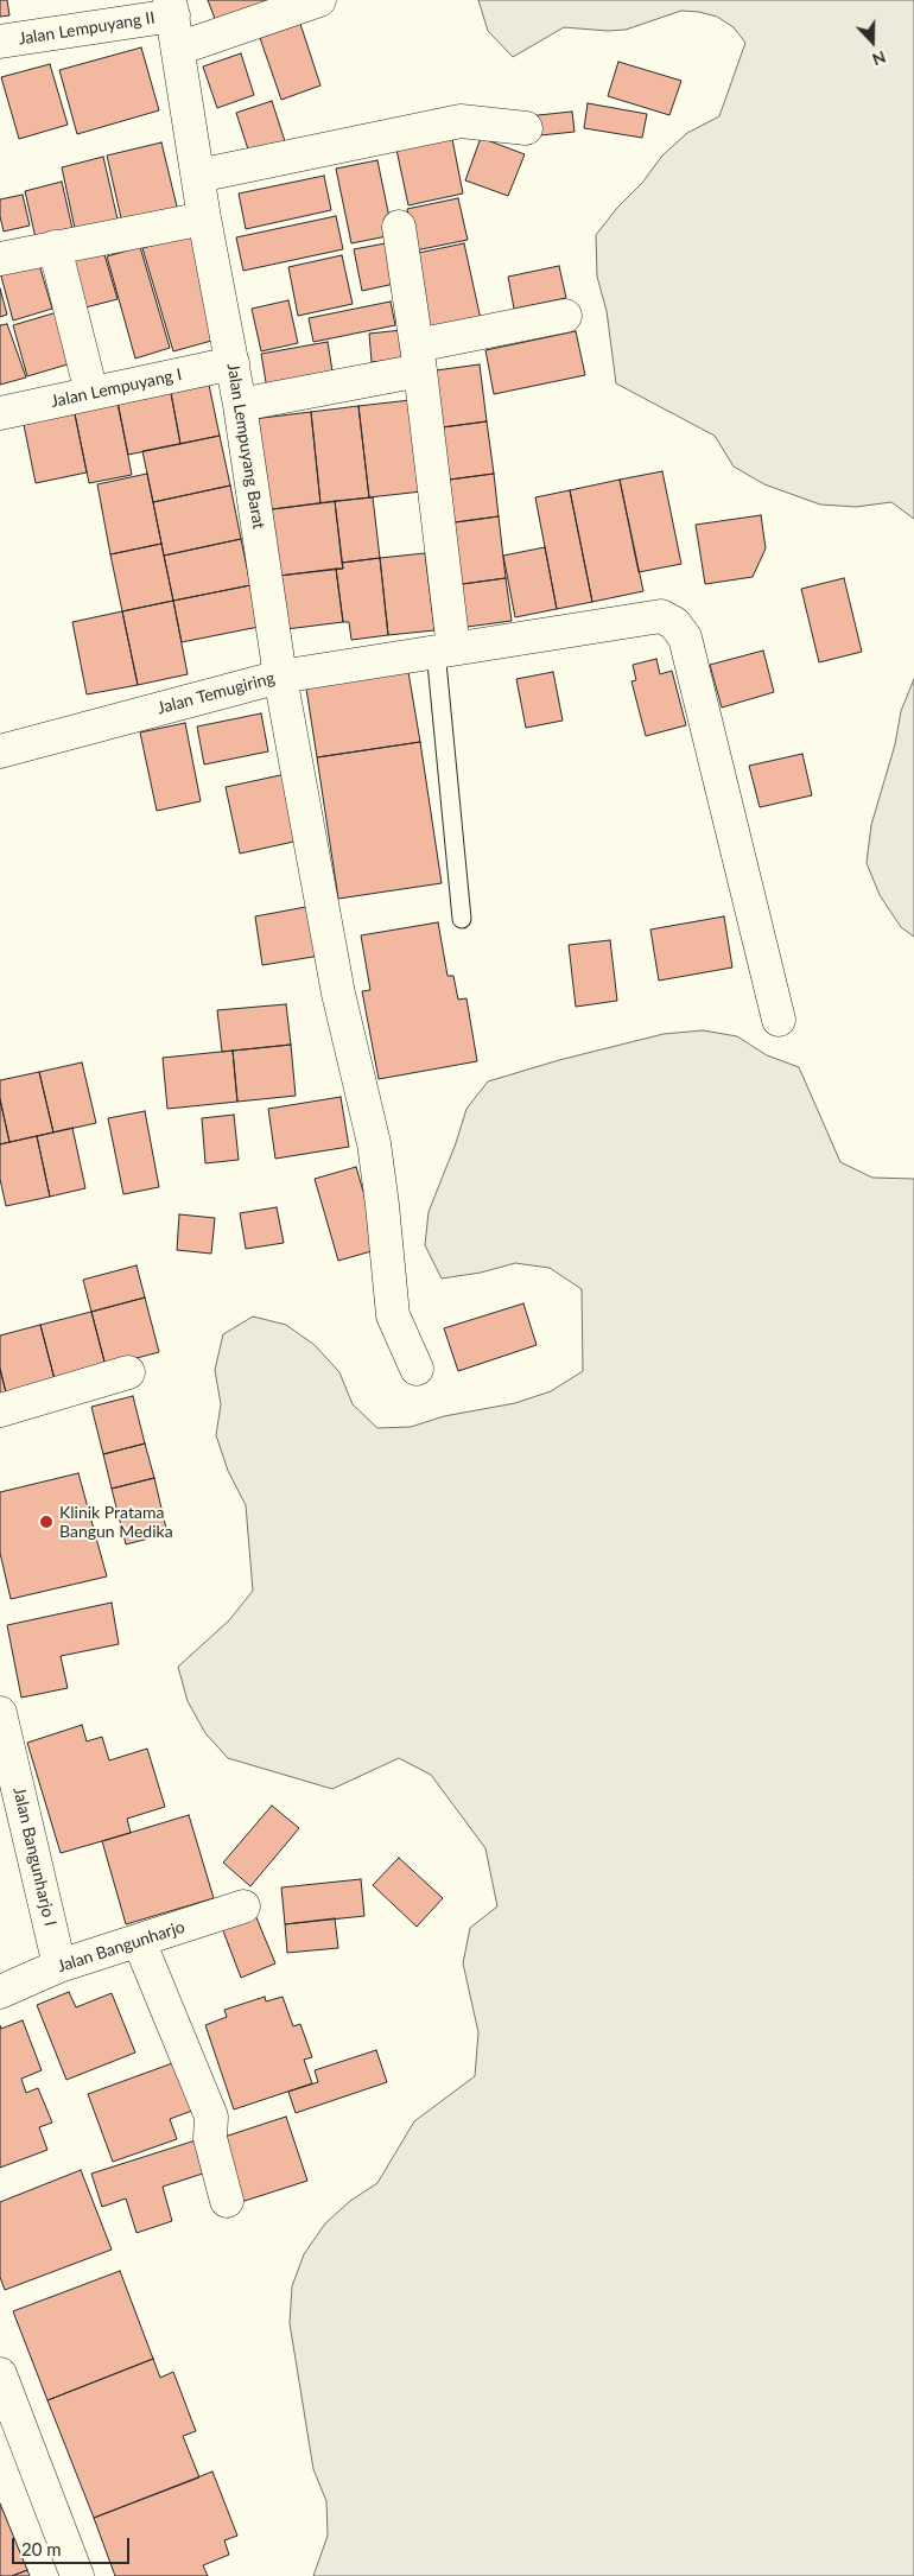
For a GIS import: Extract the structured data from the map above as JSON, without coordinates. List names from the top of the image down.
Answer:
{
  "streets": {
    "street": [
      "Jalan Lempuyang II",
      "Jalan Lempuyang I",
      "Jalan Lempuyang Barat",
      "Jalan Temugiring",
      "Jalan Bangunharjo I",
      "Jalan Bangunharjo"
    ]
  },
  "crossings": [
    ["Jalan Lempuyang II", "Jalan Lempuyang Barat"],
    ["Jalan Lempuyang I", "Jalan Lempuyang Barat"],
    ["Jalan Lempuyang Barat", "Jalan Temugiring"],
    ["Jalan Bangunharjo I", "Jalan Bangunharjo"]
  ],
  "places": ["Klinik Pratama Bangun Medika"],
  "scale_bar": "20 m",
  "north": "bottom"
}
